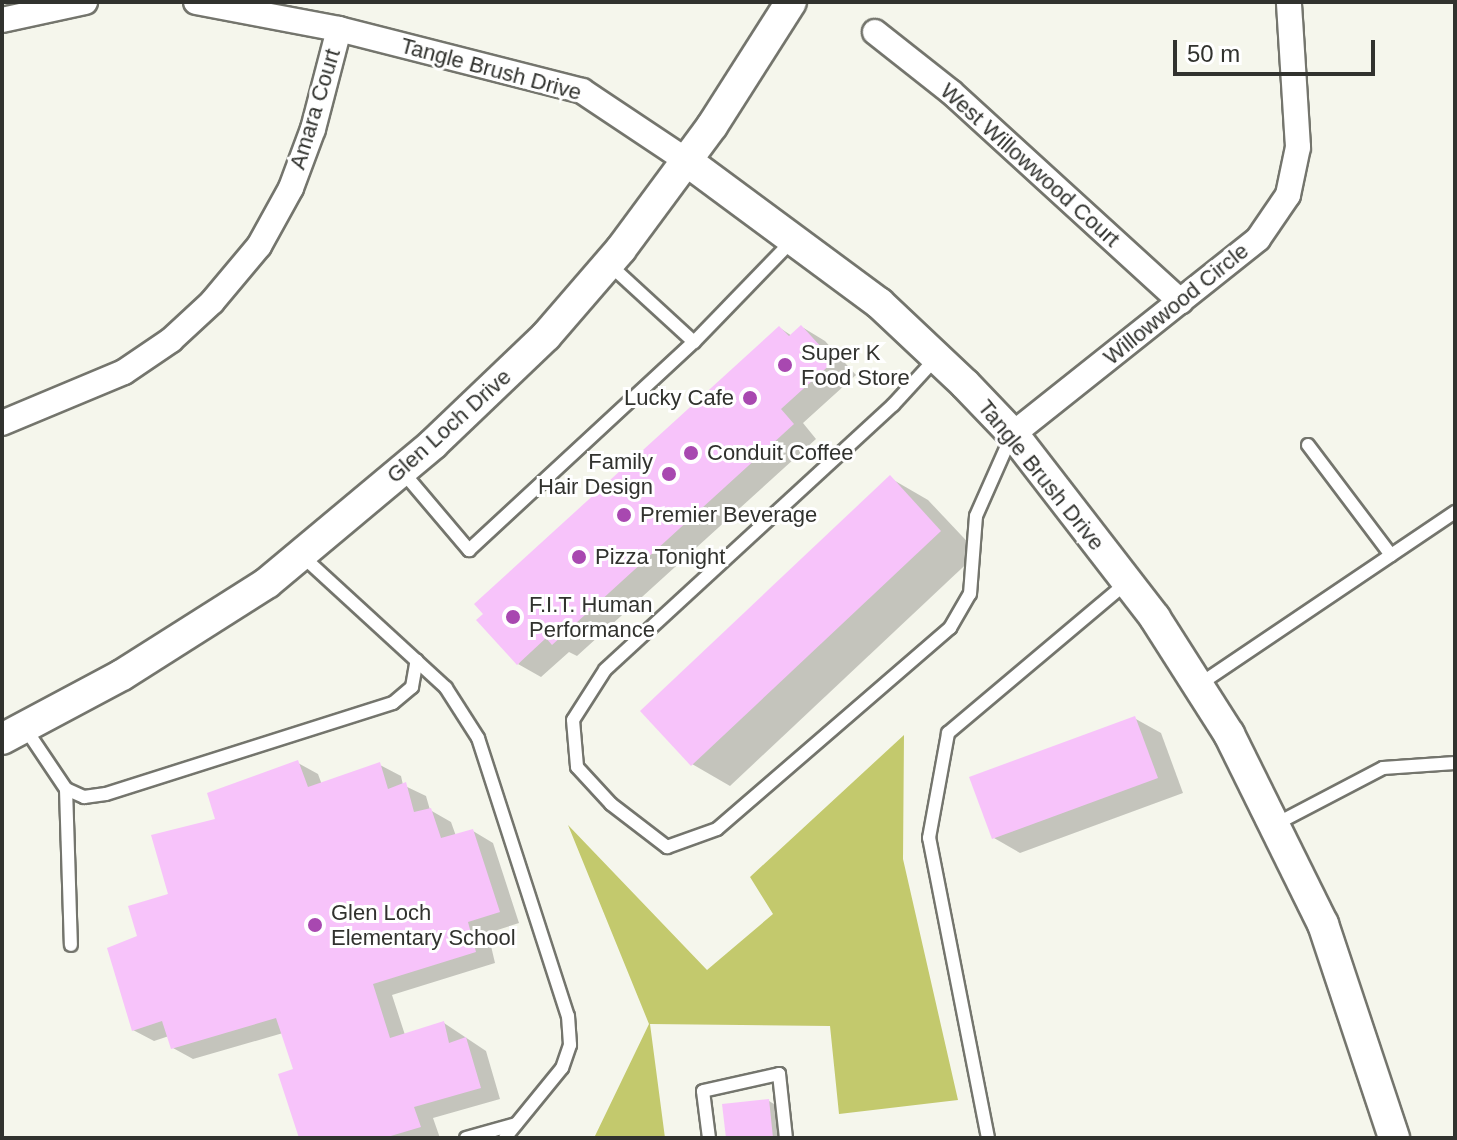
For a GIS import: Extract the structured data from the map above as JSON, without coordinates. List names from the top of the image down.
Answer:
{
  "streets": {
    "street": [
      "Tangle Brush Drive",
      "Amara Court",
      "West Willowwood Court",
      "Willowwood Circle",
      "Glen Loch Drive"
    ]
  },
  "crossings": [
    ["Tangle Brush Drive", "Amara Court"],
    ["Tangle Brush Drive", "Willowwood Circle"],
    ["Tangle Brush Drive", "Glen Loch Drive"],
    ["West Willowwood Court", "Willowwood Circle"]
  ],
  "places": [
    "Super K Food Store",
    "Lucky Cafe",
    "Conduit Coffee",
    "Family Hair Design",
    "Premier Beverage",
    "Pizza Tonight",
    "F.I.T. Human Performance",
    "Glen Loch Elementary School"
  ],
  "scale_bar": "50 m"
}
